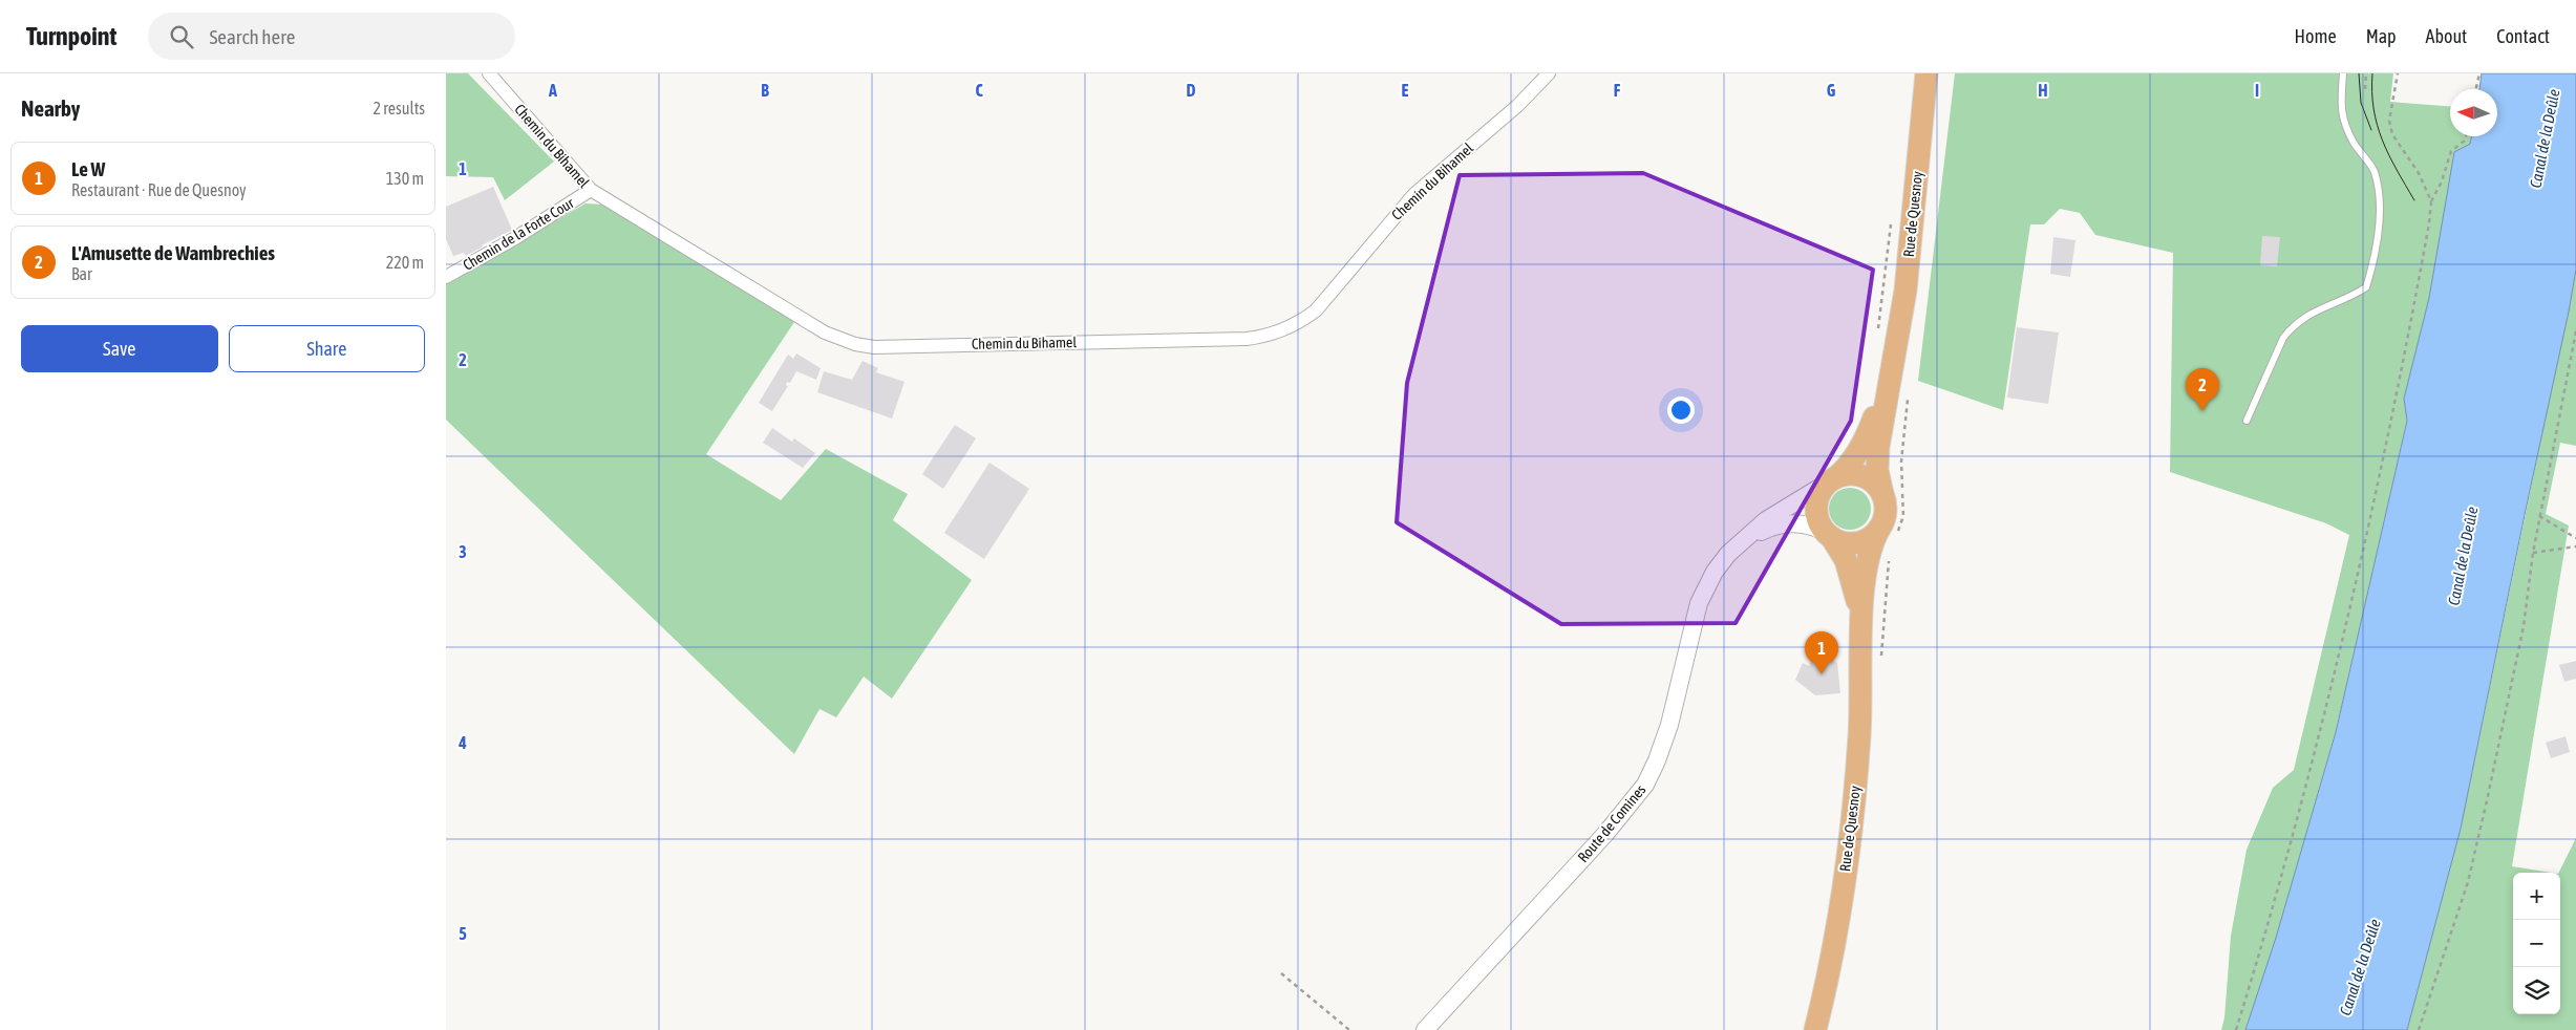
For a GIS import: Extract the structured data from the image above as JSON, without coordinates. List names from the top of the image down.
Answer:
{
  "streets": {
    "main road": ["Rue de Quesnoy"],
    "street": ["Chemin du Bihamel", "Chemin de la Forte Cour", "Route de Comines"]
  },
  "crossings": [
    ["Chemin du Bihamel", "Chemin de la Forte Cour"],
    ["Rue de Quesnoy", "Route de Comines"]
  ],
  "water": ["Canal de la Deûle"],
  "north": "left",
  "page": {
    "header": "Turnpoint",
    "search": "Search here",
    "nav": [
      "Home",
      "Map",
      "About",
      "Contact"
    ],
    "heading": ["Nearby", "2 results"],
    "list": [
      {
        "mark": "1",
        "name": "Le W",
        "note": "Restaurant · Rue de Quesnoy",
        "value": "130 m"
      },
      {
        "mark": "2",
        "name": "L'Amusette de Wambrechies",
        "note": "Bar",
        "value": "220 m"
      }
    ],
    "buttons": ["Save", "Share"],
    "pins": ["2", "1"],
    "map_buttons": ["+", "−"]
  },
  "grid": {
    "columns": [
      "A",
      "B",
      "C",
      "D",
      "E",
      "F",
      "G",
      "H",
      "I"
    ],
    "rows": [
      "1",
      "2",
      "3",
      "4",
      "5"
    ]
  }
}
